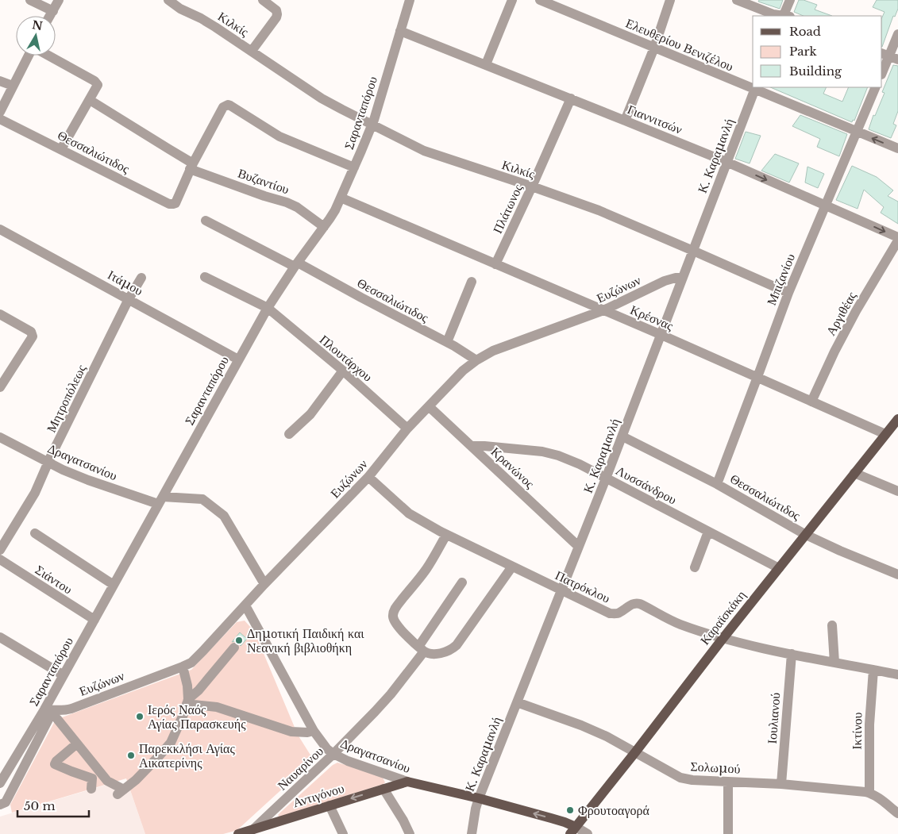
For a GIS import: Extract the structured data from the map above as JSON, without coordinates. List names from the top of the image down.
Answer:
{
  "streets": {
    "main road": ["Δραγατσανίου", "Καραϊσκάκη", "Αντιγόνου"],
    "street": [
      "Κιλκίς",
      "Ελευθερίου Βενιζέλου",
      "Σαρανταπόρου",
      "Γιαννιτσών",
      "Θεσσαλιώτιδος",
      "Κ. Καραμανλή",
      "Βυζαντίου",
      "Πλάτωνος",
      "Μπιζανίου",
      "Ιτάμου",
      "Ευζώνων",
      "Αργιθέας",
      "Κρέσνας",
      "Πλουτάρχου",
      "Μητροπόλεως",
      "Κρανώνος",
      "Λυσσάνδρου",
      "Σιάντου",
      "Πατρόκλου",
      "Ιουλιανού",
      "Ικτίνου",
      "Σολωμού",
      "Ναυαρίνου"
    ]
  },
  "crossings": [
    ["Κιλκίς", "Σαρανταπόρου"],
    ["Κιλκίς", "Κ. Καραμανλή"],
    ["Κιλκίς", "Πλάτωνος"],
    ["Κιλκίς", "Μπιζανίου"],
    ["Ελευθερίου Βενιζέλου", "Κ. Καραμανλή"],
    ["Ελευθερίου Βενιζέλου", "Μπιζανίου"],
    ["Σαρανταπόρου", "Γιαννιτσών"],
    ["Σαρανταπόρου", "Θεσσαλιώτιδος"],
    ["Σαρανταπόρου", "Βυζαντίου"],
    ["Σαρανταπόρου", "Ιτάμου"],
    ["Σαρανταπόρου", "Ευζώνων"],
    ["Σαρανταπόρου", "Κρέσνας"],
    ["Σαρανταπόρου", "Πλουτάρχου"],
    ["Σαρανταπόρου", "Δραγατσανίου"],
    ["Σαρανταπόρου", "Σιάντου"],
    ["Γιαννιτσών", "Κ. Καραμανλή"],
    ["Γιαννιτσών", "Πλάτωνος"],
    ["Γιαννιτσών", "Μπιζανίου"],
    ["Θεσσαλιώτιδος", "Κ. Καραμανλή"],
    ["Θεσσαλιώτιδος", "Βυζαντίου"],
    ["Θεσσαλιώτιδος", "Μπιζανίου"],
    ["Θεσσαλιώτιδος", "Ευζώνων"],
    ["Θεσσαλιώτιδος", "Καραϊσκάκη"],
    ["Κ. Καραμανλή", "Ευζώνων"],
    ["Κ. Καραμανλή", "Κρέσνας"],
    ["Κ. Καραμανλή", "Δραγατσανίου"],
    ["Κ. Καραμανλή", "Κρανώνος"],
    ["Κ. Καραμανλή", "Λυσσάνδρου"],
    ["Κ. Καραμανλή", "Πατρόκλου"],
    ["Κ. Καραμανλή", "Σολωμού"],
    ["Πλάτωνος", "Κρέσνας"],
    ["Μπιζανίου", "Κρέσνας"],
    ["Ιτάμου", "Μητροπόλεως"],
    ["Ευζώνων", "Κρέσνας"],
    ["Ευζώνων", "Πλουτάρχου"],
    ["Ευζώνων", "Δραγατσανίου"],
    ["Ευζώνων", "Κρανώνος"],
    ["Ευζώνων", "Πατρόκλου"],
    ["Αργιθέας", "Κρέσνας"],
    ["Κρέσνας", "Καραϊσκάκη"],
    ["Μητροπόλεως", "Δραγατσανίου"],
    ["Δραγατσανίου", "Καραϊσκάκη"],
    ["Δραγατσανίου", "Ναυαρίνου"],
    ["Δραγατσανίου", "Αντιγόνου"],
    ["Κρανώνος", "Λυσσάνδρου"],
    ["Λυσσάνδρου", "Καραϊσκάκη"],
    ["Πατρόκλου", "Καραϊσκάκη"],
    ["Πατρόκλου", "Ιουλιανού"],
    ["Πατρόκλου", "Ικτίνου"],
    ["Καραϊσκάκη", "Σολωμού"],
    ["Ιουλιανού", "Σολωμού"],
    ["Ικτίνου", "Σολωμού"],
    ["Ναυαρίνου", "Αντιγόνου"]
  ],
  "places": [
    "Δημοτική Παιδική και Νεανική βιβλιοθήκη",
    "Ιερός Ναός Αγίας Παρασκευής",
    "Παρεκκλήσι Αγίας Αικατερίνης",
    "Φρουτοαγορά"
  ],
  "legend": ["Road", "Park", "Building"],
  "scale_bar": "50 m",
  "north": "top"
}
